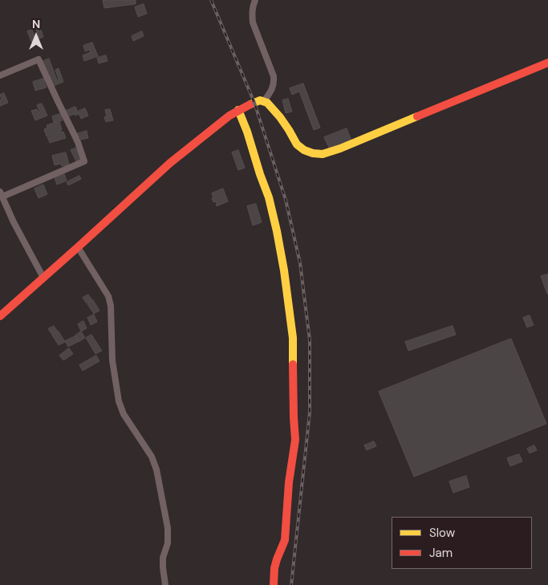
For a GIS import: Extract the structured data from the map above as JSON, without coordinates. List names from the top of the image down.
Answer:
{
  "legend": ["Slow", "Jam"],
  "north": "top"
}
